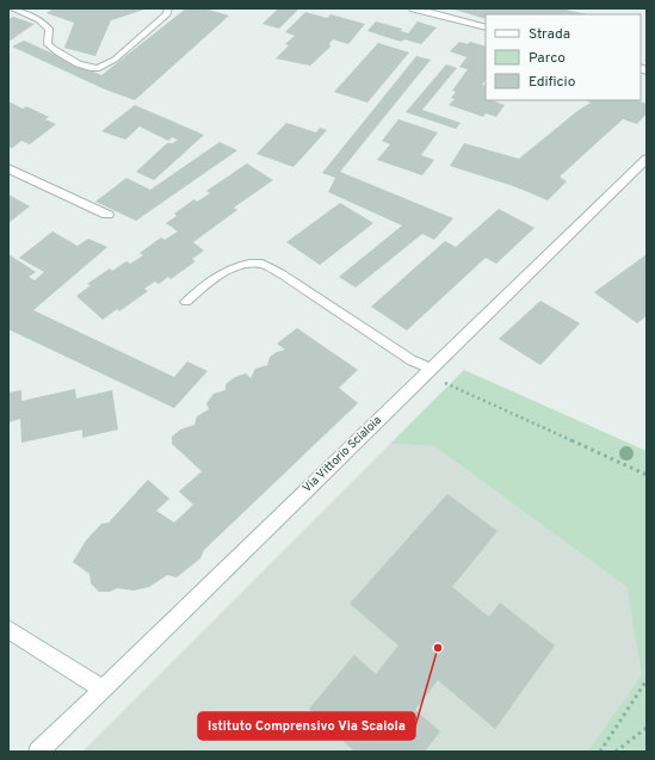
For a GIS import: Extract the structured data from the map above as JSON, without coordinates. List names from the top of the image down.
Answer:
{
  "streets": {
    "street": ["Via Vittorio Scialoia"]
  },
  "places": ["Istituto Comprensivo Via Scaiola"],
  "legend": ["Strada", "Parco", "Edificio"]
}
